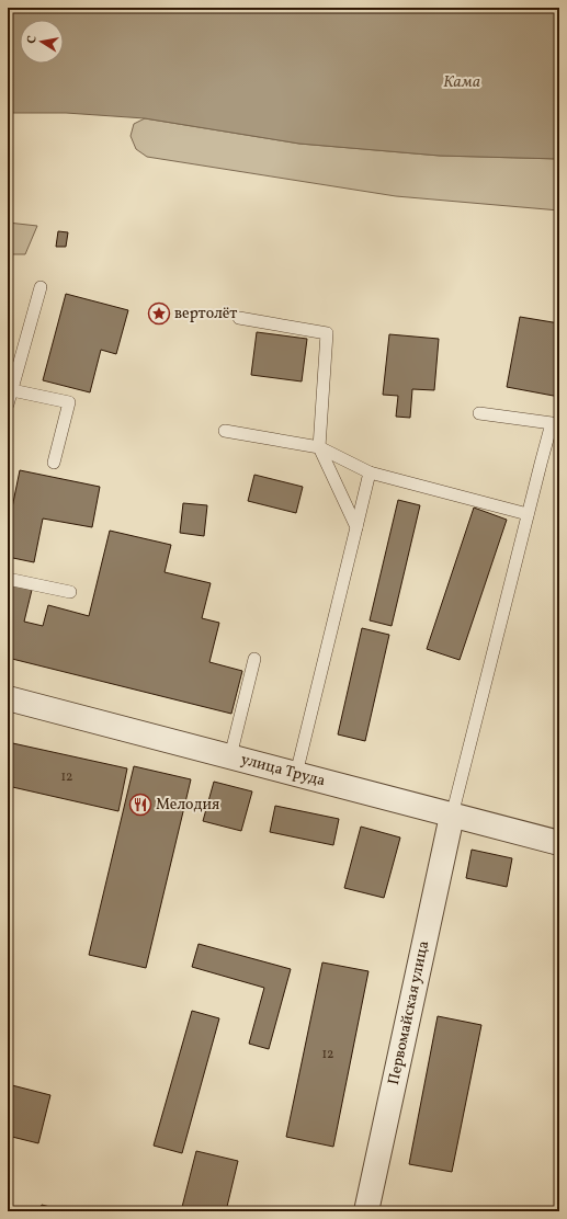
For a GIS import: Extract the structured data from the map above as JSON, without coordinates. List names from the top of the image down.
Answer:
{
  "streets": {
    "street": ["улица Труда", "Первомайская улица"]
  },
  "crossings": [
    ["улица Труда", "Первомайская улица"]
  ],
  "water": ["Кама"],
  "places": {
    "place": ["вертолёт"],
    "restaurant": ["Мелодия"]
  },
  "house_numbers": ["12", "12"],
  "north": "left"
}
